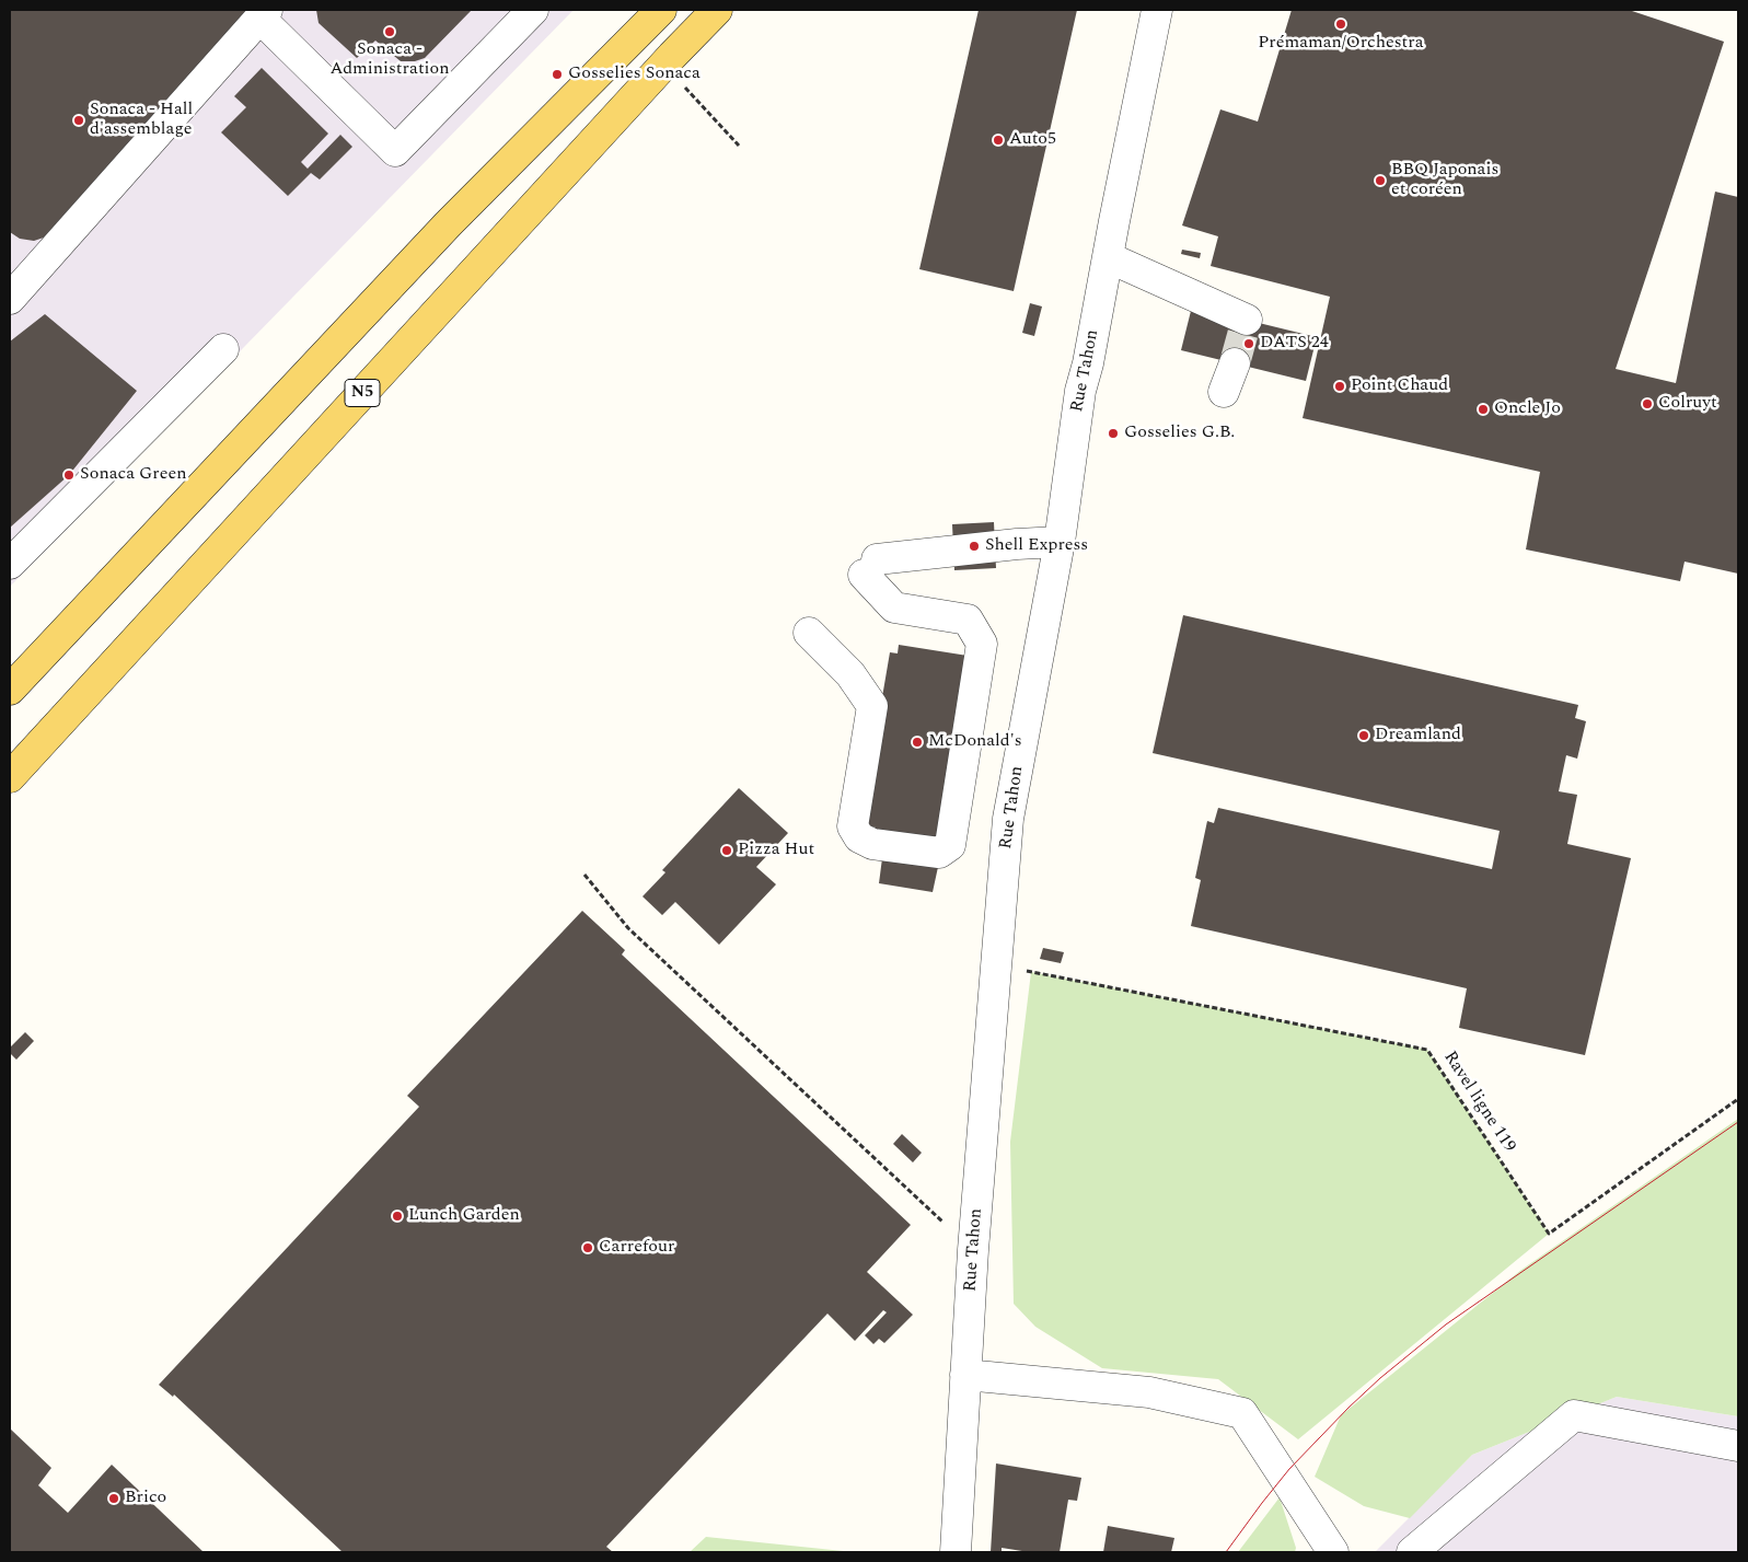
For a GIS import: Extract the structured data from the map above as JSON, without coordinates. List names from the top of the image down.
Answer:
{
  "streets": {
    "main road": ["N5"],
    "street": ["Rue Tahon"],
    "path": ["Ravel ligne 119"]
  },
  "crossings": [
    ["Rue Tahon", "Ravel ligne 119"]
  ],
  "places": [
    "Prémaman/Orchestra",
    "Sonaca - Administration",
    "Gosselies Sonaca",
    "Sonaca - Hall d'assemblage",
    "Auto5",
    "BBQ Japonais et coréen",
    "DATS 24",
    "Point Chaud",
    "Colruyt",
    "Oncle Jo",
    "Gosselies G.B.",
    "Sonaca Green",
    "Shell Express",
    "Dreamland",
    "McDonald's",
    "Pizza Hut",
    "Lunch Garden",
    "Carrefour",
    "Brico"
  ]
}
